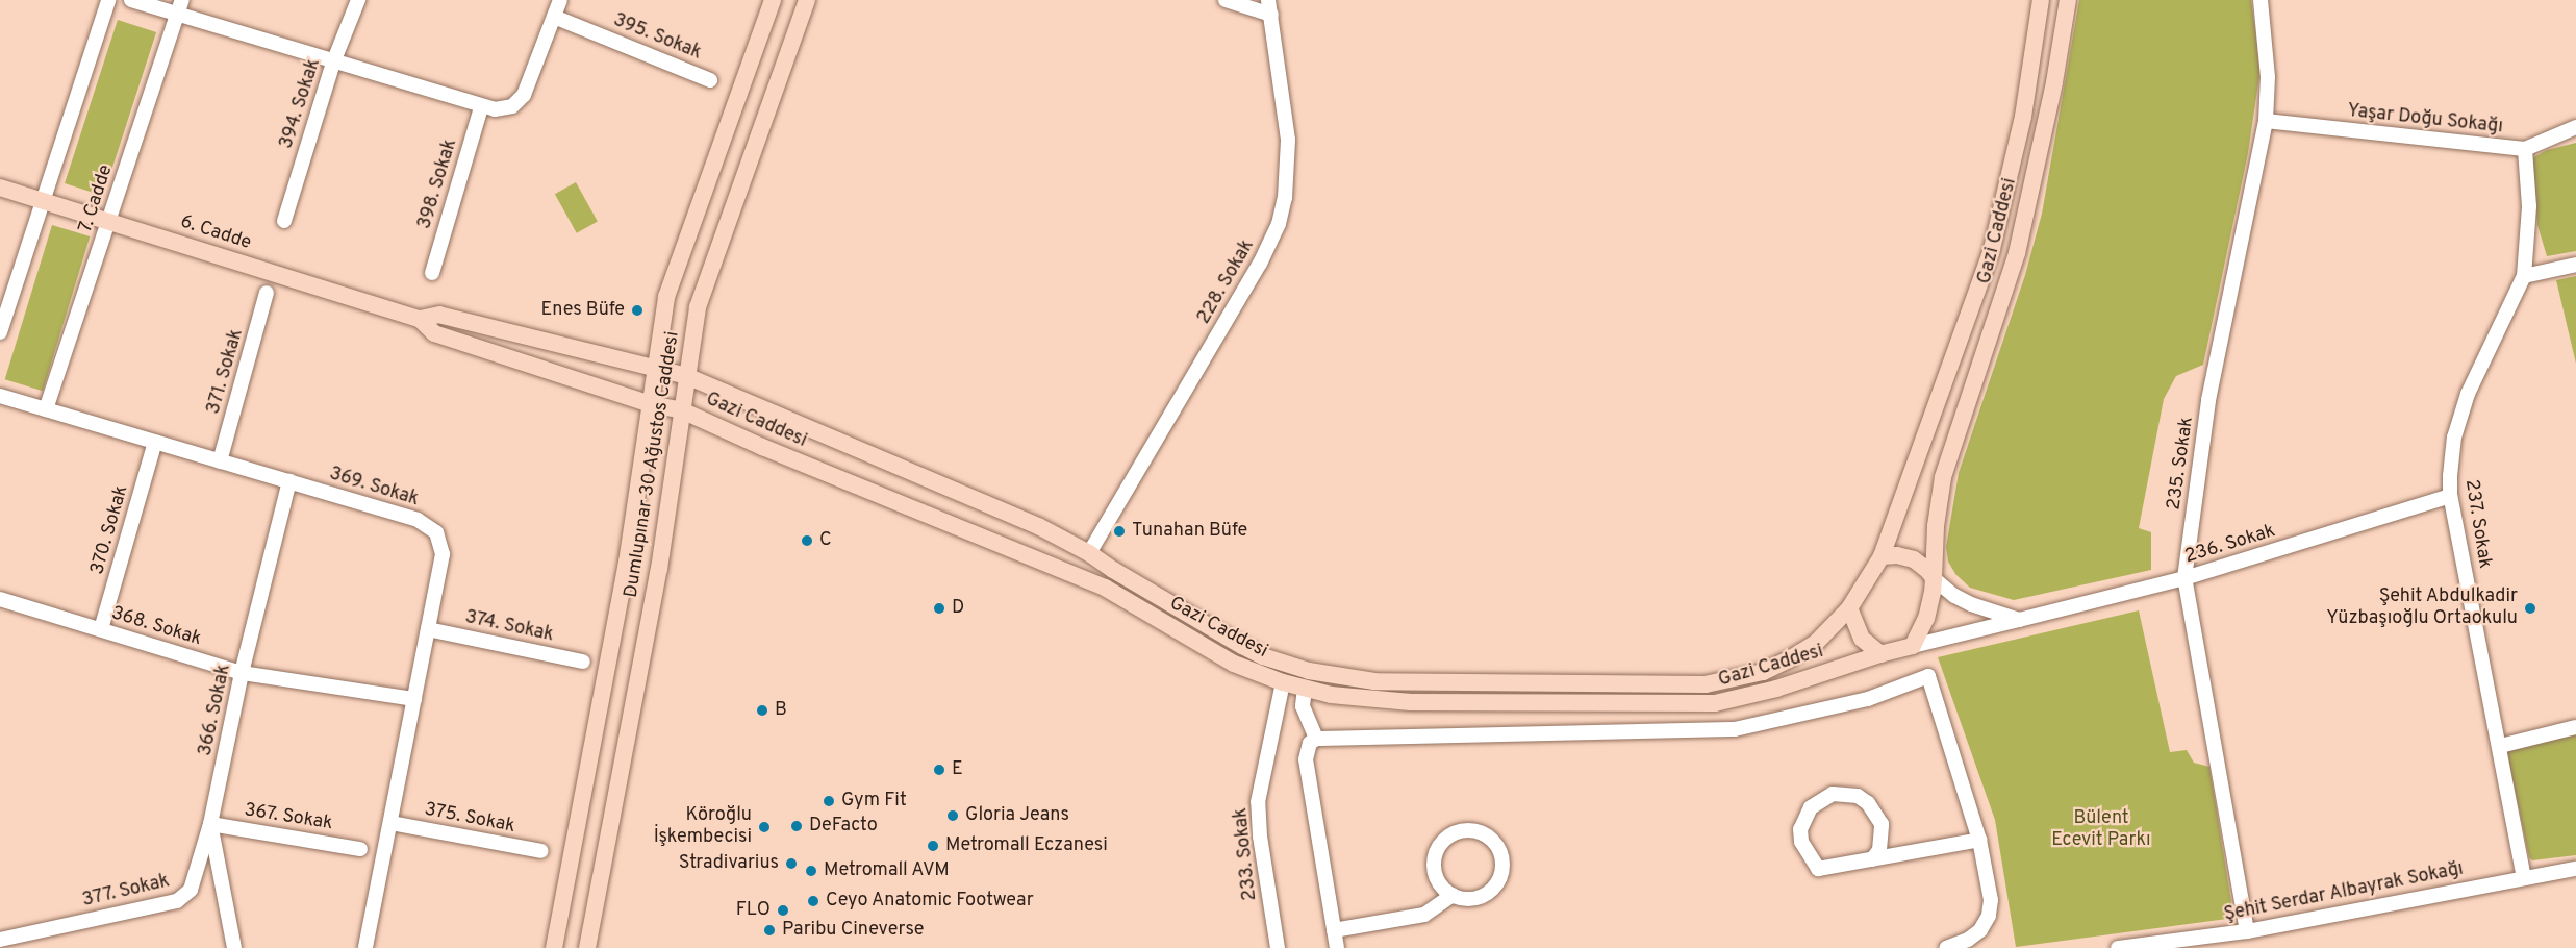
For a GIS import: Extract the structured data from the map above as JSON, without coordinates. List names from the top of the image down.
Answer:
{
  "streets": {
    "main road": ["Gazi Caddesi", "6. Cadde", "Dumlupınar 30 Ağustos Caddesi"],
    "street": [
      "395. Sokak",
      "394. Sokak",
      "Yaşar Doğu Sokağı",
      "398. Sokak",
      "7. Cadde",
      "228. Sokak",
      "371. Sokak",
      "235. Sokak",
      "369. Sokak",
      "237. Sokak",
      "370. Sokak",
      "236. Sokak",
      "368. Sokak",
      "374. Sokak",
      "366. Sokak",
      "367. Sokak",
      "375. Sokak",
      "233. Sokak",
      "377. Sokak",
      "Şehit Serdar Albayrak Sokağı"
    ]
  },
  "crossings": [
    ["Yaşar Doğu Sokağı", "235. Sokak"],
    ["Yaşar Doğu Sokağı", "237. Sokak"],
    ["7. Cadde", "6. Cadde"],
    ["7. Cadde", "369. Sokak"],
    ["Gazi Caddesi", "6. Cadde"],
    ["Gazi Caddesi", "228. Sokak"],
    ["Gazi Caddesi", "Dumlupınar 30 Ağustos Caddesi"],
    ["Gazi Caddesi", "236. Sokak"],
    ["Gazi Caddesi", "233. Sokak"],
    ["6. Cadde", "Dumlupınar 30 Ağustos Caddesi"],
    ["371. Sokak", "369. Sokak"],
    ["235. Sokak", "236. Sokak"],
    ["235. Sokak", "Şehit Serdar Albayrak Sokağı"],
    ["369. Sokak", "370. Sokak"],
    ["369. Sokak", "368. Sokak"],
    ["369. Sokak", "374. Sokak"],
    ["369. Sokak", "366. Sokak"],
    ["369. Sokak", "375. Sokak"],
    ["237. Sokak", "236. Sokak"],
    ["237. Sokak", "Şehit Serdar Albayrak Sokağı"],
    ["370. Sokak", "368. Sokak"],
    ["368. Sokak", "366. Sokak"],
    ["366. Sokak", "367. Sokak"],
    ["366. Sokak", "377. Sokak"],
    ["367. Sokak", "377. Sokak"]
  ],
  "parks": ["Bülent Ecevit Parkı"],
  "places": [
    "Enes Büfe",
    "Tunahan Büfe",
    "C",
    "D",
    "Şehit Abdulkadir Yüzbaşıoğlu Ortaokulu",
    "B",
    "E",
    "Gym Fit",
    "Gloria Jeans",
    "DeFacto",
    "Köroğlu İşkembecisi",
    "Metromall Eczanesi",
    "Stradivarius",
    "Metromall AVM",
    "Ceyo Anatomic Footwear",
    "FLO",
    "Paribu Cineverse"
  ]
}
